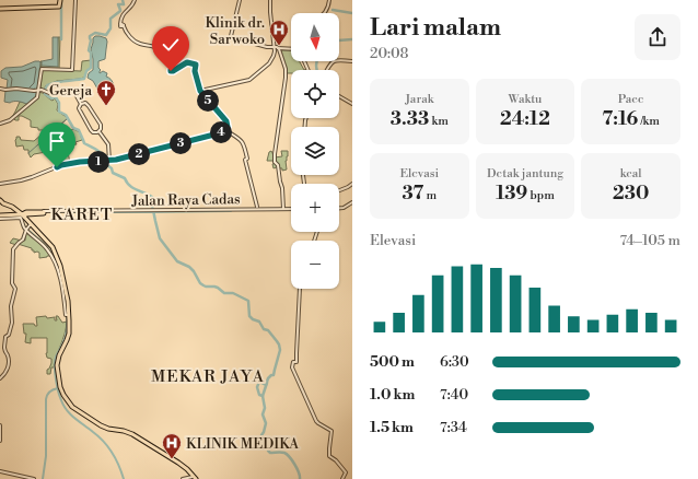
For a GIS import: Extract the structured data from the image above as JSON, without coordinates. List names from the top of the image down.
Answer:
{
  "streets": {
    "main road": ["Jalan Raya Cadas"]
  },
  "districts": ["KARET", "MEKAR JAYA"],
  "places": {
    "hospital": ["Klinik dr. Sarwoko", "KLINIK MEDIKA"],
    "church": ["Gereja"]
  },
  "north": "bottom",
  "page": {
    "heading": ["Lari malam", "20:08"],
    "map_buttons": ["+", "−"],
    "stats": [
      ["Jarak", "3.33 km"],
      ["Waktu", "24:12"],
      ["Pace", "7:16 /km"],
      ["Elevasi", "37 m"],
      ["Detak jantung", "139 bpm"],
      ["kcal", "230"]
    ],
    "pins": [
      "5",
      "4",
      "3",
      "2",
      "1"
    ],
    "chart": ["Elevasi", "74–105 m"],
    "list": [
      {
        "name": "500 m",
        "note": "6:30"
      },
      {
        "name": "1.0 km",
        "note": "7:40"
      },
      {
        "name": "1.5 km",
        "note": "7:34"
      }
    ]
  }
}
